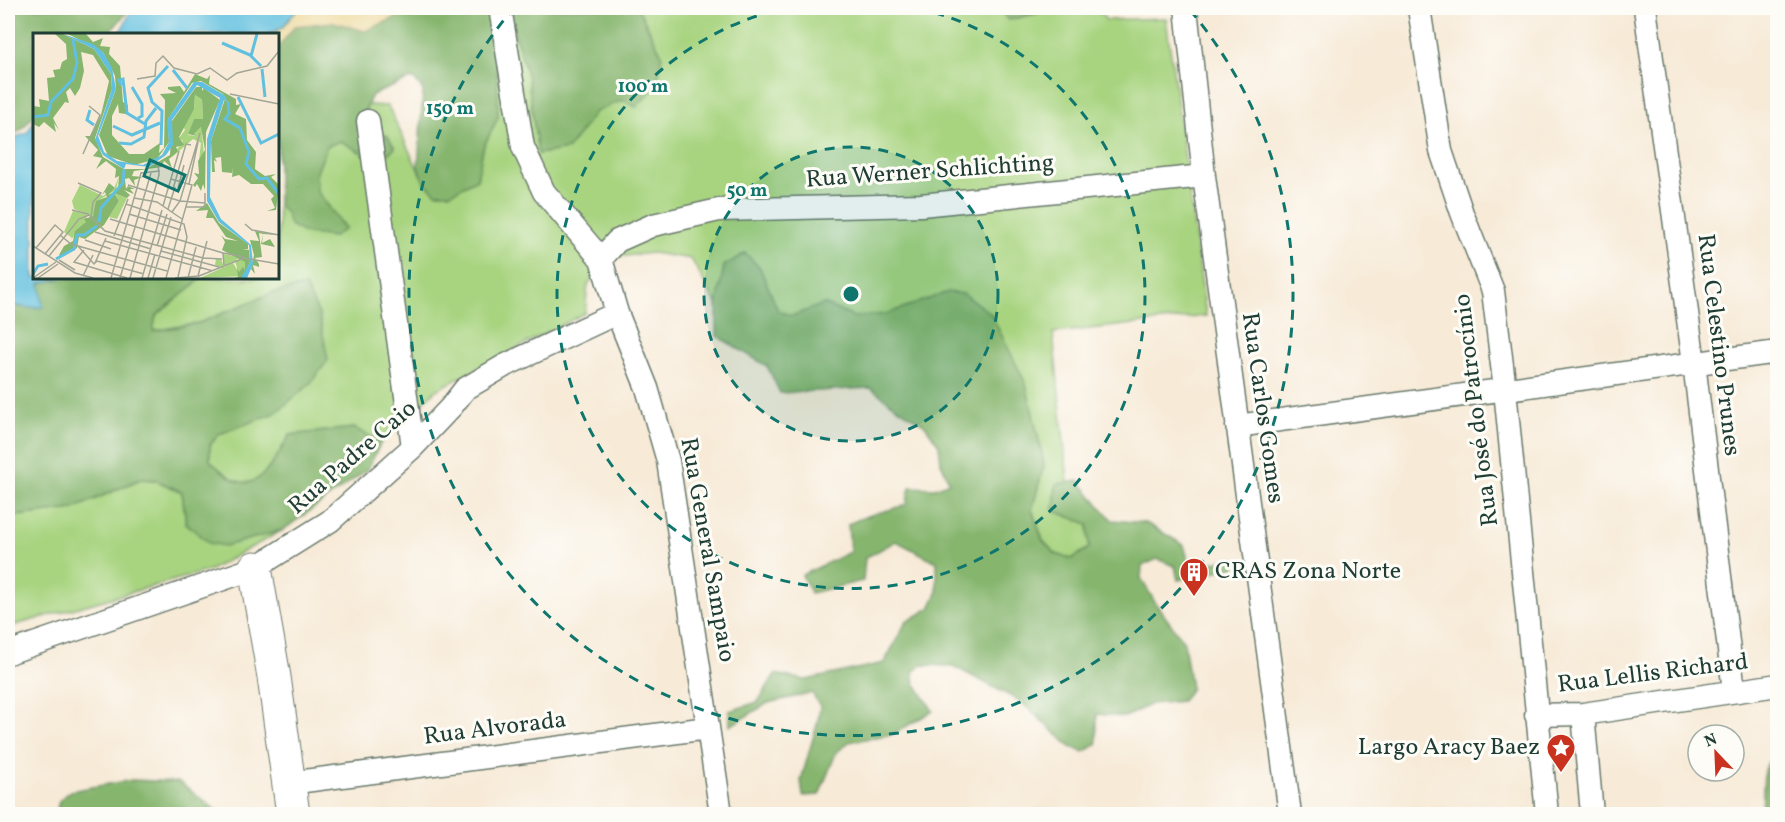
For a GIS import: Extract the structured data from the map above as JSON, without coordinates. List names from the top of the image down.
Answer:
{
  "streets": {
    "street": [
      "Rua Werner Schlichting",
      "Rua Celestino Prunes",
      "Rua Carlos Gomes",
      "Rua José do Patrocínio",
      "Rua Padre Caio",
      "Rua General Sampaio",
      "Rua Lellis Richard",
      "Rua Alvorada"
    ]
  },
  "crossings": [
    ["Rua Werner Schlichting", "Rua Carlos Gomes"],
    ["Rua Werner Schlichting", "Rua General Sampaio"],
    ["Rua Celestino Prunes", "Rua Lellis Richard"],
    ["Rua José do Patrocínio", "Rua Lellis Richard"],
    ["Rua Padre Caio", "Rua General Sampaio"],
    ["Rua General Sampaio", "Rua Alvorada"]
  ],
  "places": {
    "building": ["CRAS Zona Norte"],
    "place": ["Largo Aracy Baez"]
  },
  "north": "top left",
  "rings": ["100 m", "150 m", "50 m"]
}
